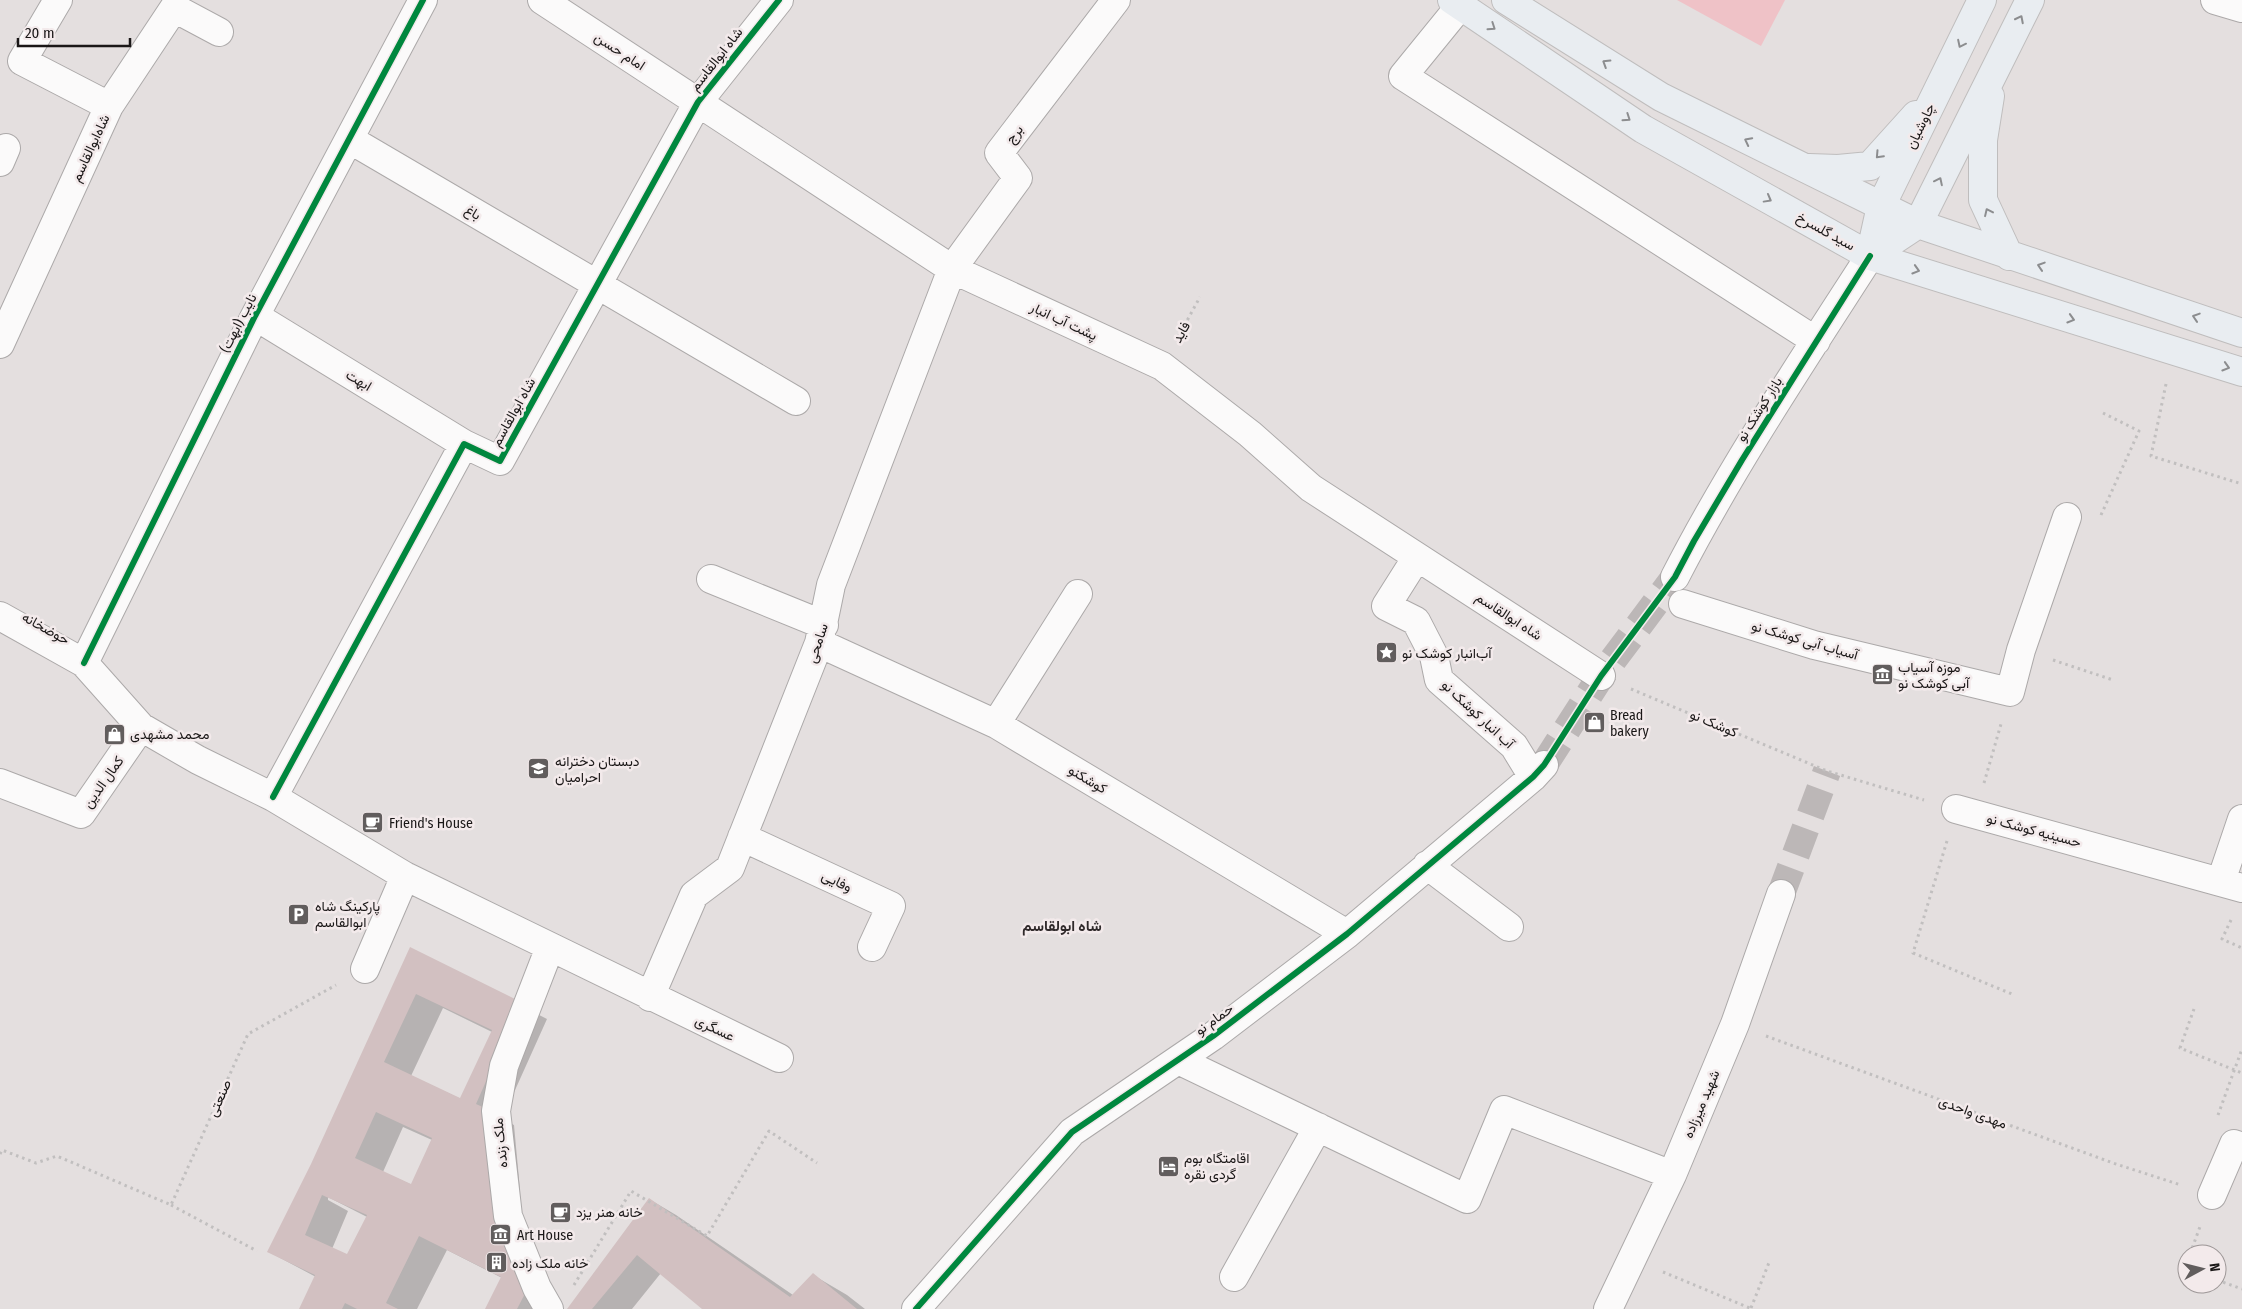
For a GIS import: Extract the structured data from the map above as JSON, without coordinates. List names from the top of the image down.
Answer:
{
  "streets": {
    "main road": ["چاوشیان", "سید گلسرخ"],
    "street": [
      "امام حسن",
      "شاه ابوالقاسم",
      "برج",
      "شاه‌ابوالقاسم",
      "باغ",
      "پشت آب انبار",
      "نایب (ابهت)",
      "ابهت",
      "بازار کوشک نو",
      "حوضخانه",
      "آسیاب آبی کوشک نو",
      "سامحی",
      "آب انبار کوشک نو",
      "کوشکنو",
      "کمال الدین",
      "حسینیه کوشک نو",
      "وفایی",
      "حمام نو",
      "عسگری",
      "شهید میرزاده",
      "ملک زنده"
    ],
    "path": [
      "فاید",
      "کوشک نو",
      "صنعتی",
      "مهدی واحدی"
    ]
  },
  "crossings": [
    ["امام حسن", "شاه ابوالقاسم"],
    ["امام حسن", "پشت آب انبار"],
    ["شاه ابوالقاسم", "باغ"],
    ["شاه ابوالقاسم", "پشت آب انبار"],
    ["شاه ابوالقاسم", "ابهت"],
    ["شاه ابوالقاسم", "آب انبار کوشک نو"],
    ["شاه ابوالقاسم", "کوشک نو"],
    ["چاوشیان", "سید گلسرخ"],
    ["چاوشیان", "بازار کوشک نو"],
    ["برج", "پشت آب انبار"],
    ["برج", "سامحی"],
    ["باغ", "نایب (ابهت)"],
    ["سید گلسرخ", "بازار کوشک نو"],
    ["پشت آب انبار", "فاید"],
    ["پشت آب انبار", "سامحی"],
    ["پشت آب انبار", "آب انبار کوشک نو"],
    ["نایب (ابهت)", "ابهت"],
    ["نایب (ابهت)", "حوضخانه"],
    ["حوضخانه", "کمال الدین"],
    ["حوضخانه", "عسگری"],
    ["سامحی", "کوشکنو"],
    ["سامحی", "وفایی"],
    ["سامحی", "عسگری"],
    ["آب انبار کوشک نو", "حمام نو"],
    ["کوشک نو", "حسینیه کوشک نو"],
    ["کوشکنو", "حمام نو"],
    ["عسگری", "ملک زنده"],
    ["شهید میرزاده", "مهدی واحدی"]
  ],
  "districts": ["شاه ابولقاسم"],
  "places": {
    "place": ["آب‌انبار کوشک نو"],
    "museum": ["موزه آسیاب آبی کوشک نو", "Art House"],
    "shop": ["Bread bakery", "محمد مشهدی"],
    "school or university": ["دبستان دخترانه احرامیان"],
    "cafe": ["Friend's House", "خانه هنر یزد"],
    "parking": ["پارکینگ شاه ابوالقاسم"],
    "hotel": ["اقامتگاه بوم گردی نقره"],
    "building": ["خانه ملک زاده"]
  },
  "scale_bar": "20 m",
  "north": "right"
}
